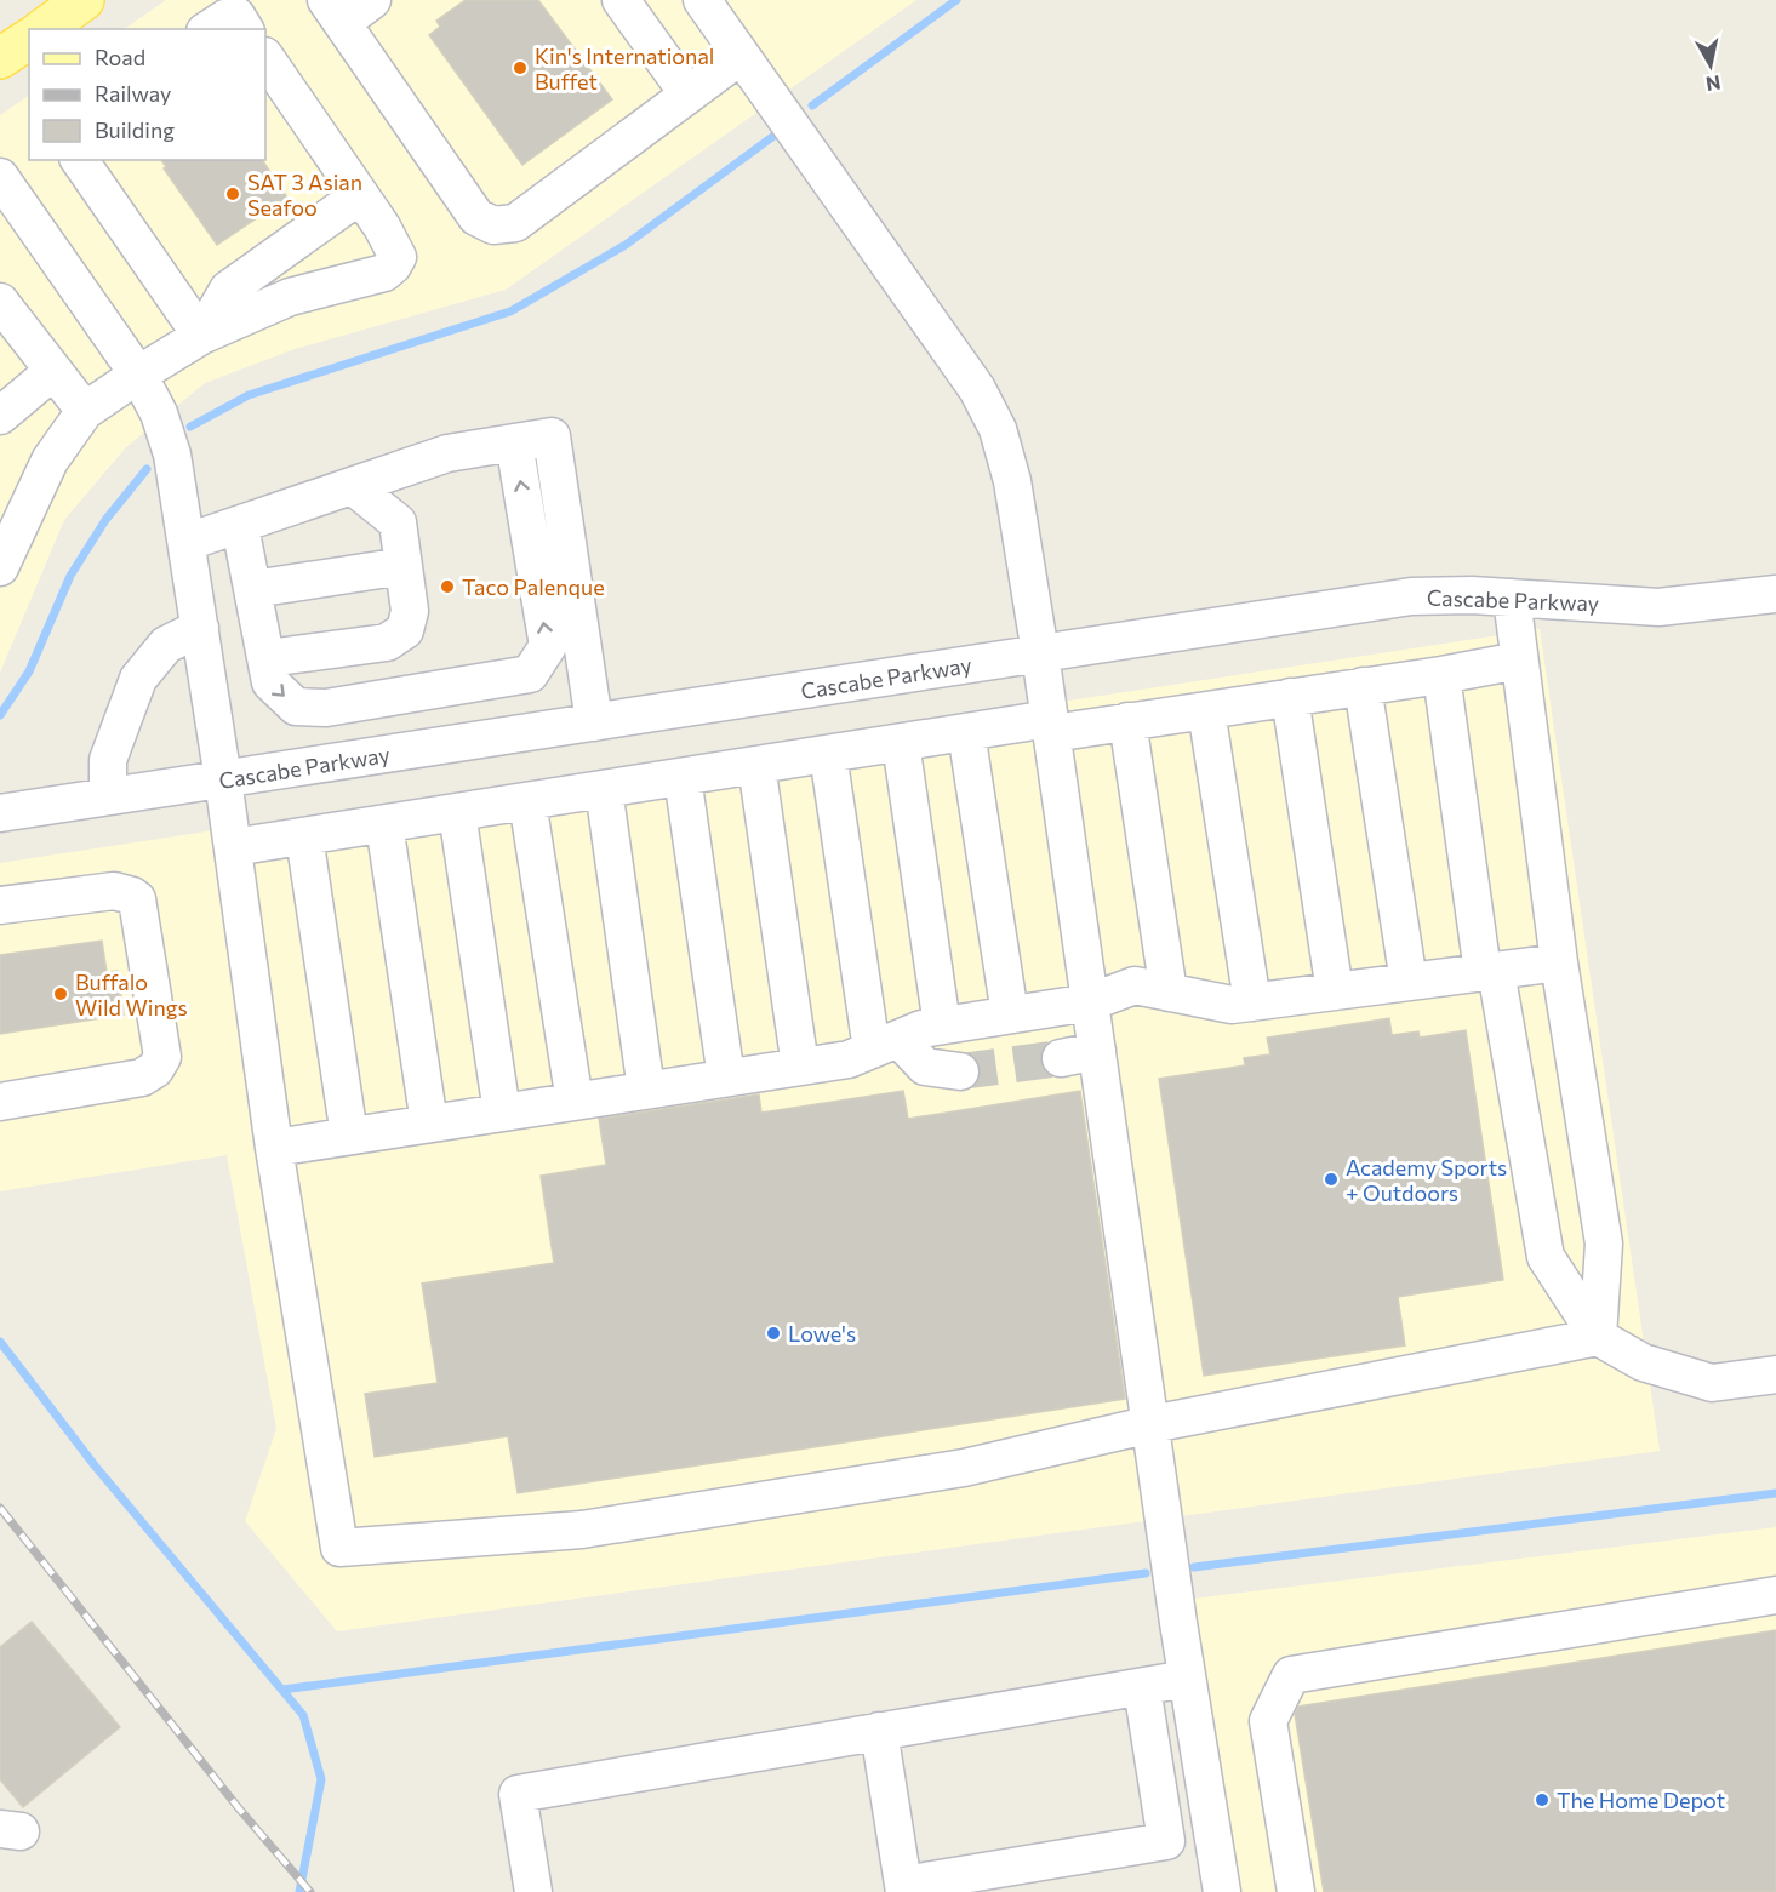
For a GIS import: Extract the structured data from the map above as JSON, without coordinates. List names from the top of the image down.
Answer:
{
  "streets": {
    "street": ["Cascabe Parkway"]
  },
  "places": [
    "Kin's International Buffet",
    "SAT 3 Asian Seafoo",
    "Taco Palenque",
    "Buffalo Wild Wings",
    "Academy Sports + Outdoors",
    "Lowe's",
    "The Home Depot"
  ],
  "legend": ["Road", "Railway", "Building"],
  "north": "bottom"
}
